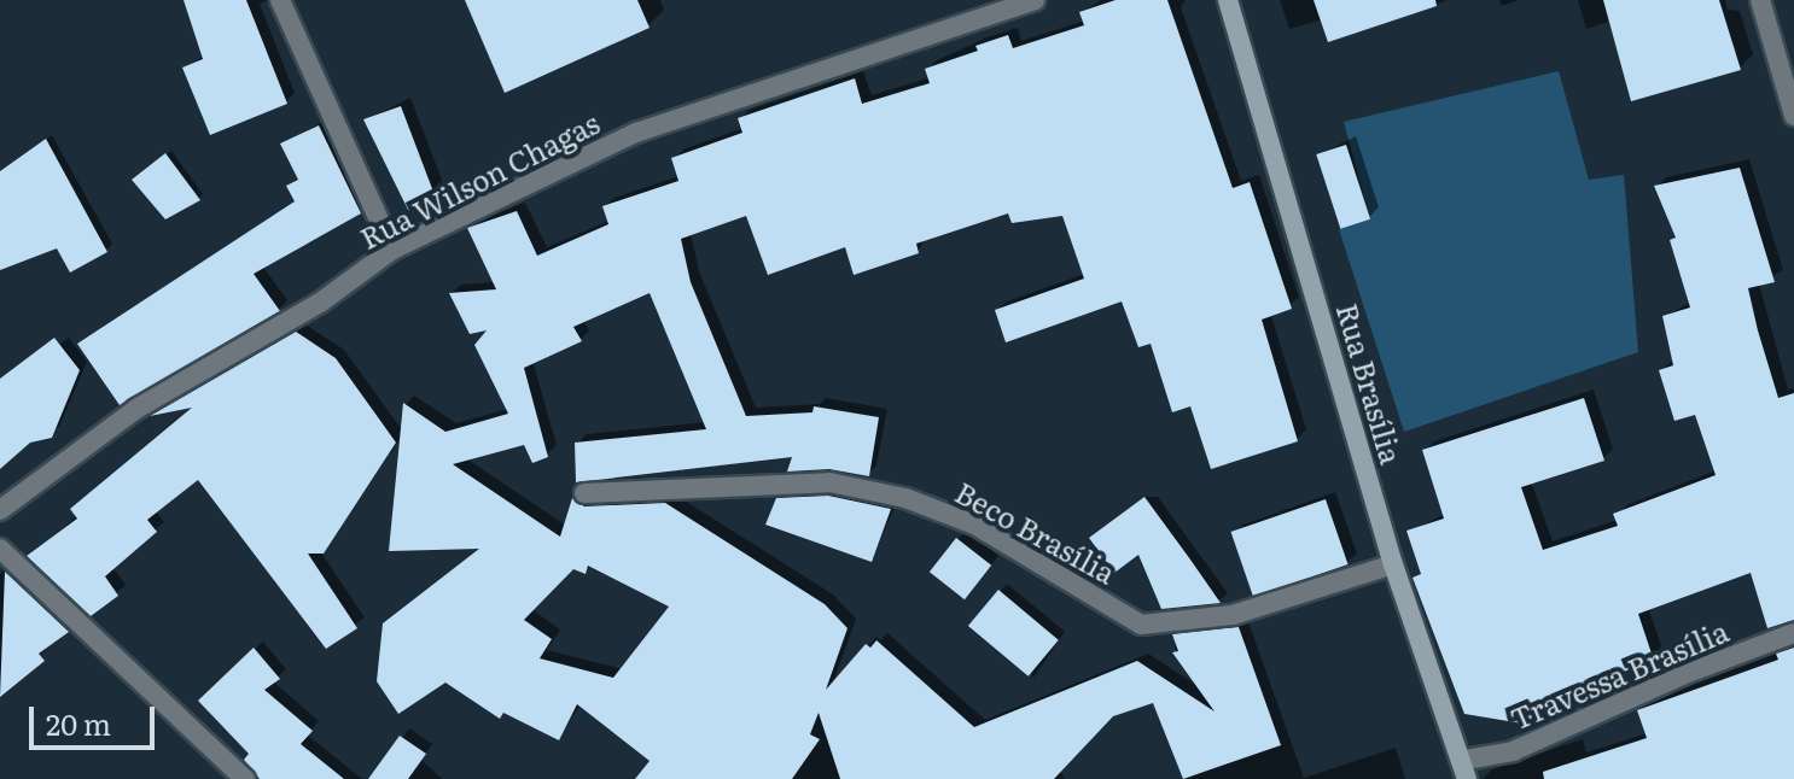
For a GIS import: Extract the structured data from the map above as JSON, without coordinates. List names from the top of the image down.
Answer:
{
  "streets": {
    "street": [
      "Rua Wilson Chagas",
      "Rua Brasília",
      "Beco Brasília",
      "Travessa Brasília"
    ]
  },
  "crossings": [
    ["Rua Brasília", "Beco Brasília"],
    ["Rua Brasília", "Travessa Brasília"]
  ],
  "scale_bar": "20 m"
}
